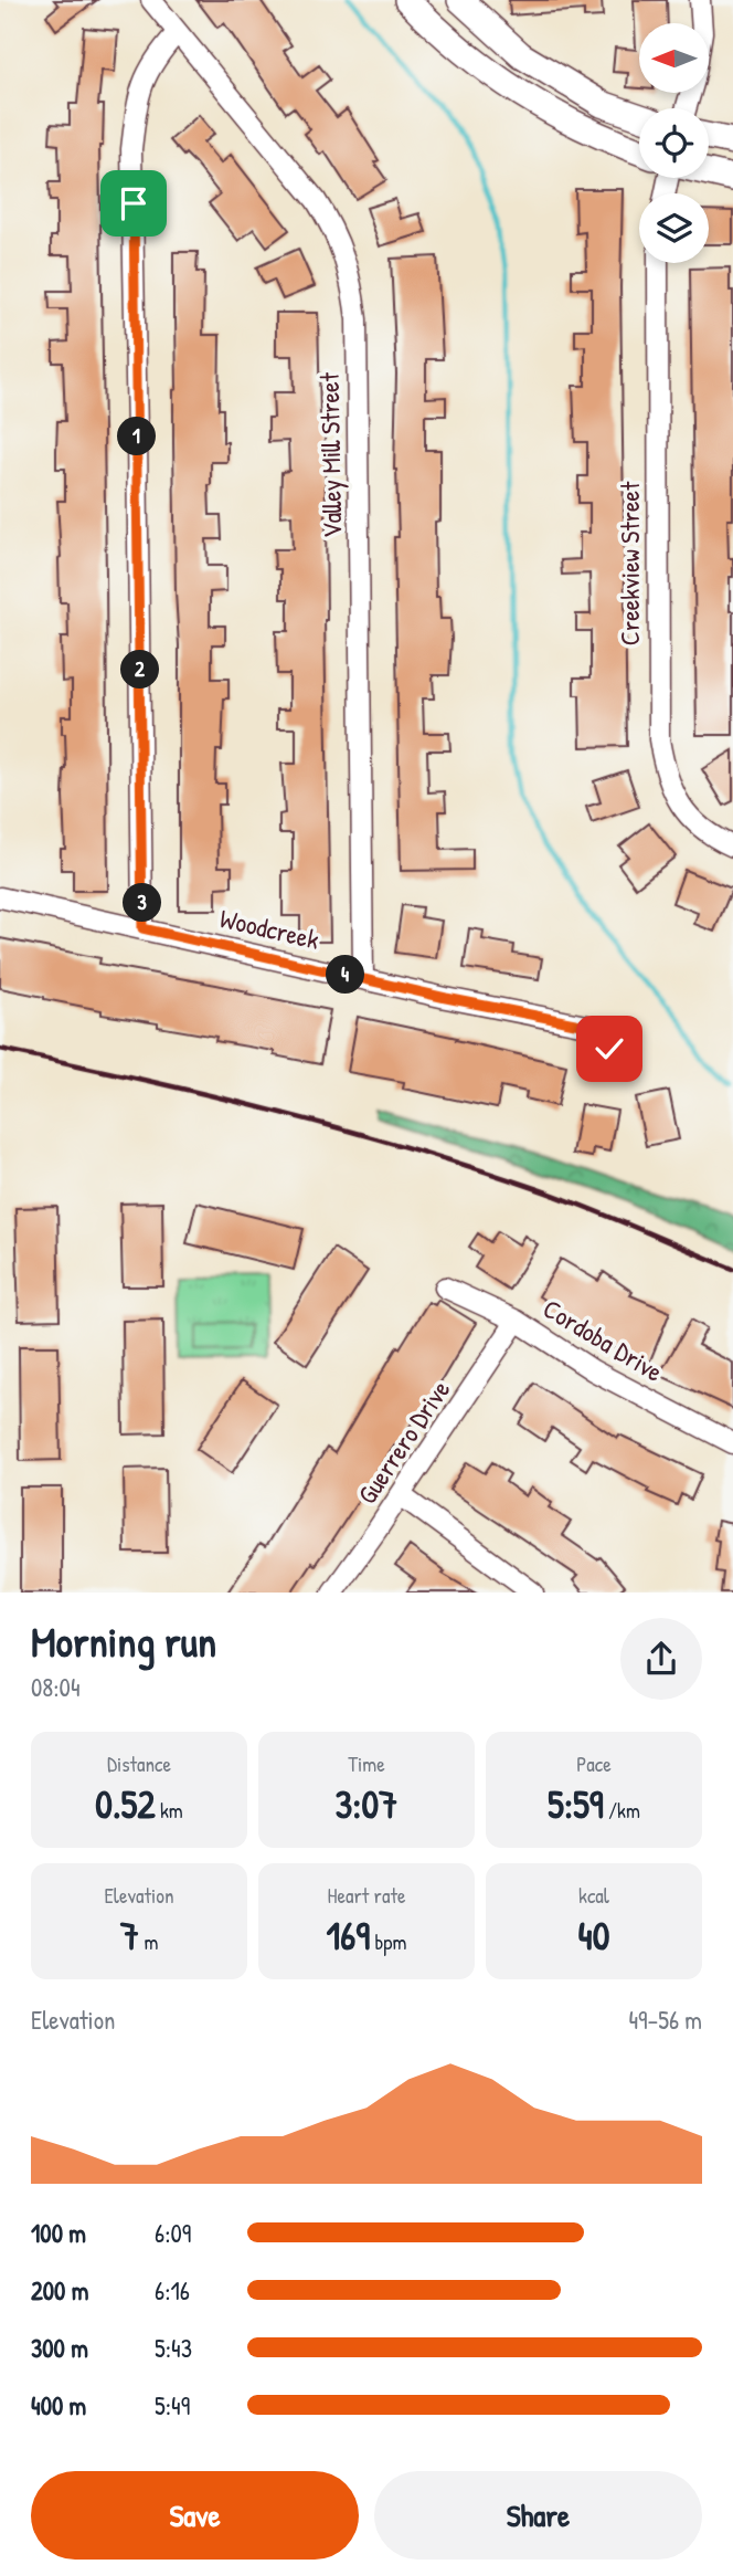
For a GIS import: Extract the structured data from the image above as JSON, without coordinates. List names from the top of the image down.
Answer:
{
  "streets": {
    "street": [
      "Valley Mill Street",
      "Creekview Street",
      "Woodcreek",
      "Cordoba Drive",
      "Guerrero Drive"
    ]
  },
  "crossings": [
    ["Valley Mill Street", "Woodcreek"],
    ["Cordoba Drive", "Guerrero Drive"]
  ],
  "north": "left",
  "page": {
    "pins": [
      "1",
      "2",
      "3",
      "4"
    ],
    "heading": ["Morning run", "08:04"],
    "stats": [
      ["Distance", "0.52 km"],
      ["Time", "3:07"],
      ["Pace", "5:59 /km"],
      ["Elevation", "7 m"],
      ["Heart rate", "169 bpm"],
      ["kcal", "40"]
    ],
    "chart": ["Elevation", "49–56 m"],
    "list": [
      {
        "name": "100 m",
        "note": "6:09"
      },
      {
        "name": "200 m",
        "note": "6:16"
      },
      {
        "name": "300 m",
        "note": "5:43"
      },
      {
        "name": "400 m",
        "note": "5:49"
      }
    ],
    "buttons": ["Save", "Share"]
  }
}
